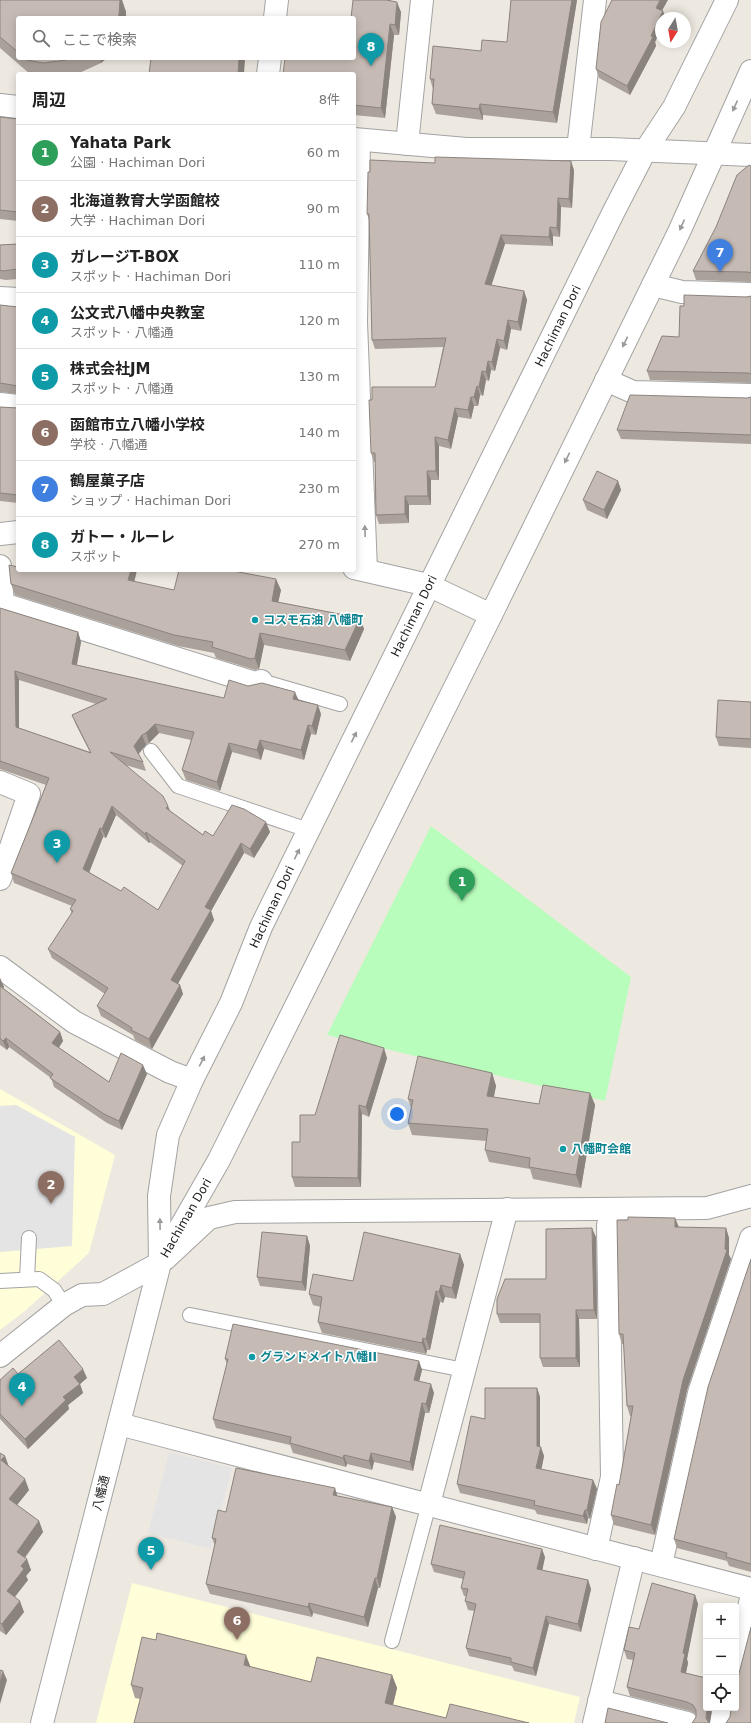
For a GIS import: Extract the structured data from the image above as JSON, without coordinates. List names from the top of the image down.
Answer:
{
  "streets": {
    "street": ["Hachiman Dori", "八幡通"]
  },
  "crossings": [
    ["Hachiman Dori", "八幡通"]
  ],
  "places": ["コスモ石油 八幡町", "八幡町会館", "グランドメイト八幡II"],
  "north": "bottom",
  "page": {
    "search": "ここで検索",
    "pins": [
      "8",
      "7",
      "3",
      "1",
      "2",
      "4",
      "5",
      "6"
    ],
    "heading": ["周辺", "8件"],
    "list": [
      {
        "mark": "1",
        "name": "Yahata Park",
        "note": "公園 · Hachiman Dori",
        "value": "60 m"
      },
      {
        "mark": "2",
        "name": "北海道教育大学函館校",
        "note": "大学 · Hachiman Dori",
        "value": "90 m"
      },
      {
        "mark": "3",
        "name": "ガレージT-BOX",
        "note": "スポット · Hachiman Dori",
        "value": "110 m"
      },
      {
        "mark": "4",
        "name": "公文式八幡中央教室",
        "note": "スポット · 八幡通",
        "value": "120 m"
      },
      {
        "mark": "5",
        "name": "株式会社JM",
        "note": "スポット · 八幡通",
        "value": "130 m"
      },
      {
        "mark": "6",
        "name": "函館市立八幡小学校",
        "note": "学校 · 八幡通",
        "value": "140 m"
      },
      {
        "mark": "7",
        "name": "鶴屋菓子店",
        "note": "ショップ · Hachiman Dori",
        "value": "230 m"
      },
      {
        "mark": "8",
        "name": "ガトー・ルーレ",
        "note": "スポット",
        "value": "270 m"
      }
    ],
    "map_buttons": ["+", "−"]
  }
}
